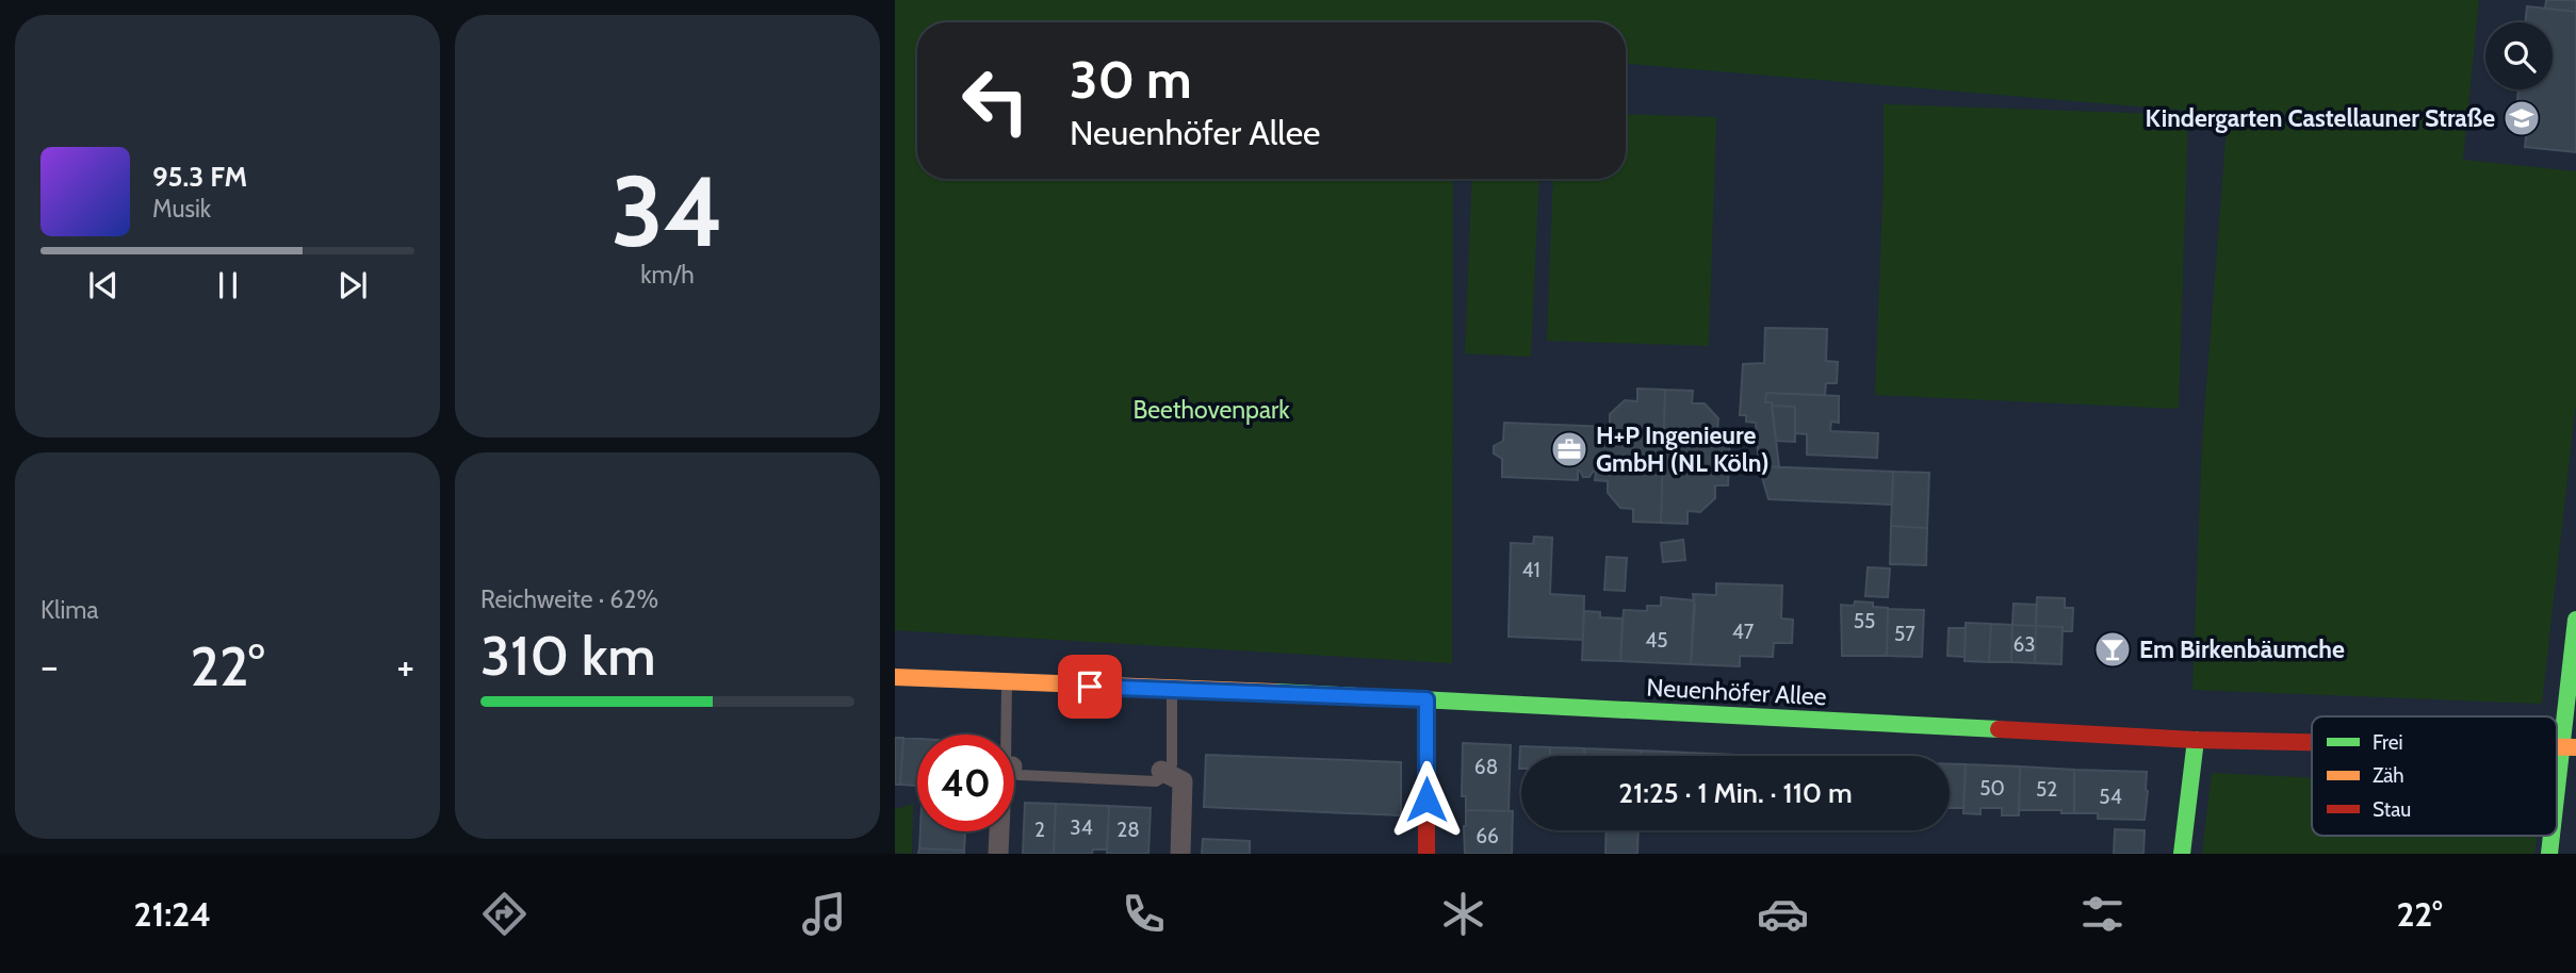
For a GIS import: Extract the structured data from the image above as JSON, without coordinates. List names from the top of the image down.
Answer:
{
  "streets": {
    "street": ["Neuenhöfer Allee"]
  },
  "parks": ["Beethovenpark"],
  "places": {
    "school or university": ["Kindergarten Castellauner Straße"],
    "office": ["H+P Ingenieure GmbH (NL Köln)"],
    "bar": ["Em Birkenbäumche"]
  },
  "house_numbers": [
    "41",
    "55",
    "47",
    "57",
    "45",
    "63",
    "68",
    "50",
    "52",
    "54",
    "34",
    "2",
    "28",
    "66"
  ],
  "legend": ["Frei", "Zäh", "Stau"],
  "page": {
    "tile": [
      ["34", "km/h"],
      "Klima",
      ["Reichweite · 62%", "310 km"]
    ],
    "turn": ["30 m", "Neuenhöfer Allee"],
    "song": ["95.3 FM", "Musik"],
    "heat": ["−", "22°", "+"],
    "limit": "40",
    "trip": "21:25 · 1 Min. · 110 m",
    "tabs": ["21:24", "22°"]
  }
}
